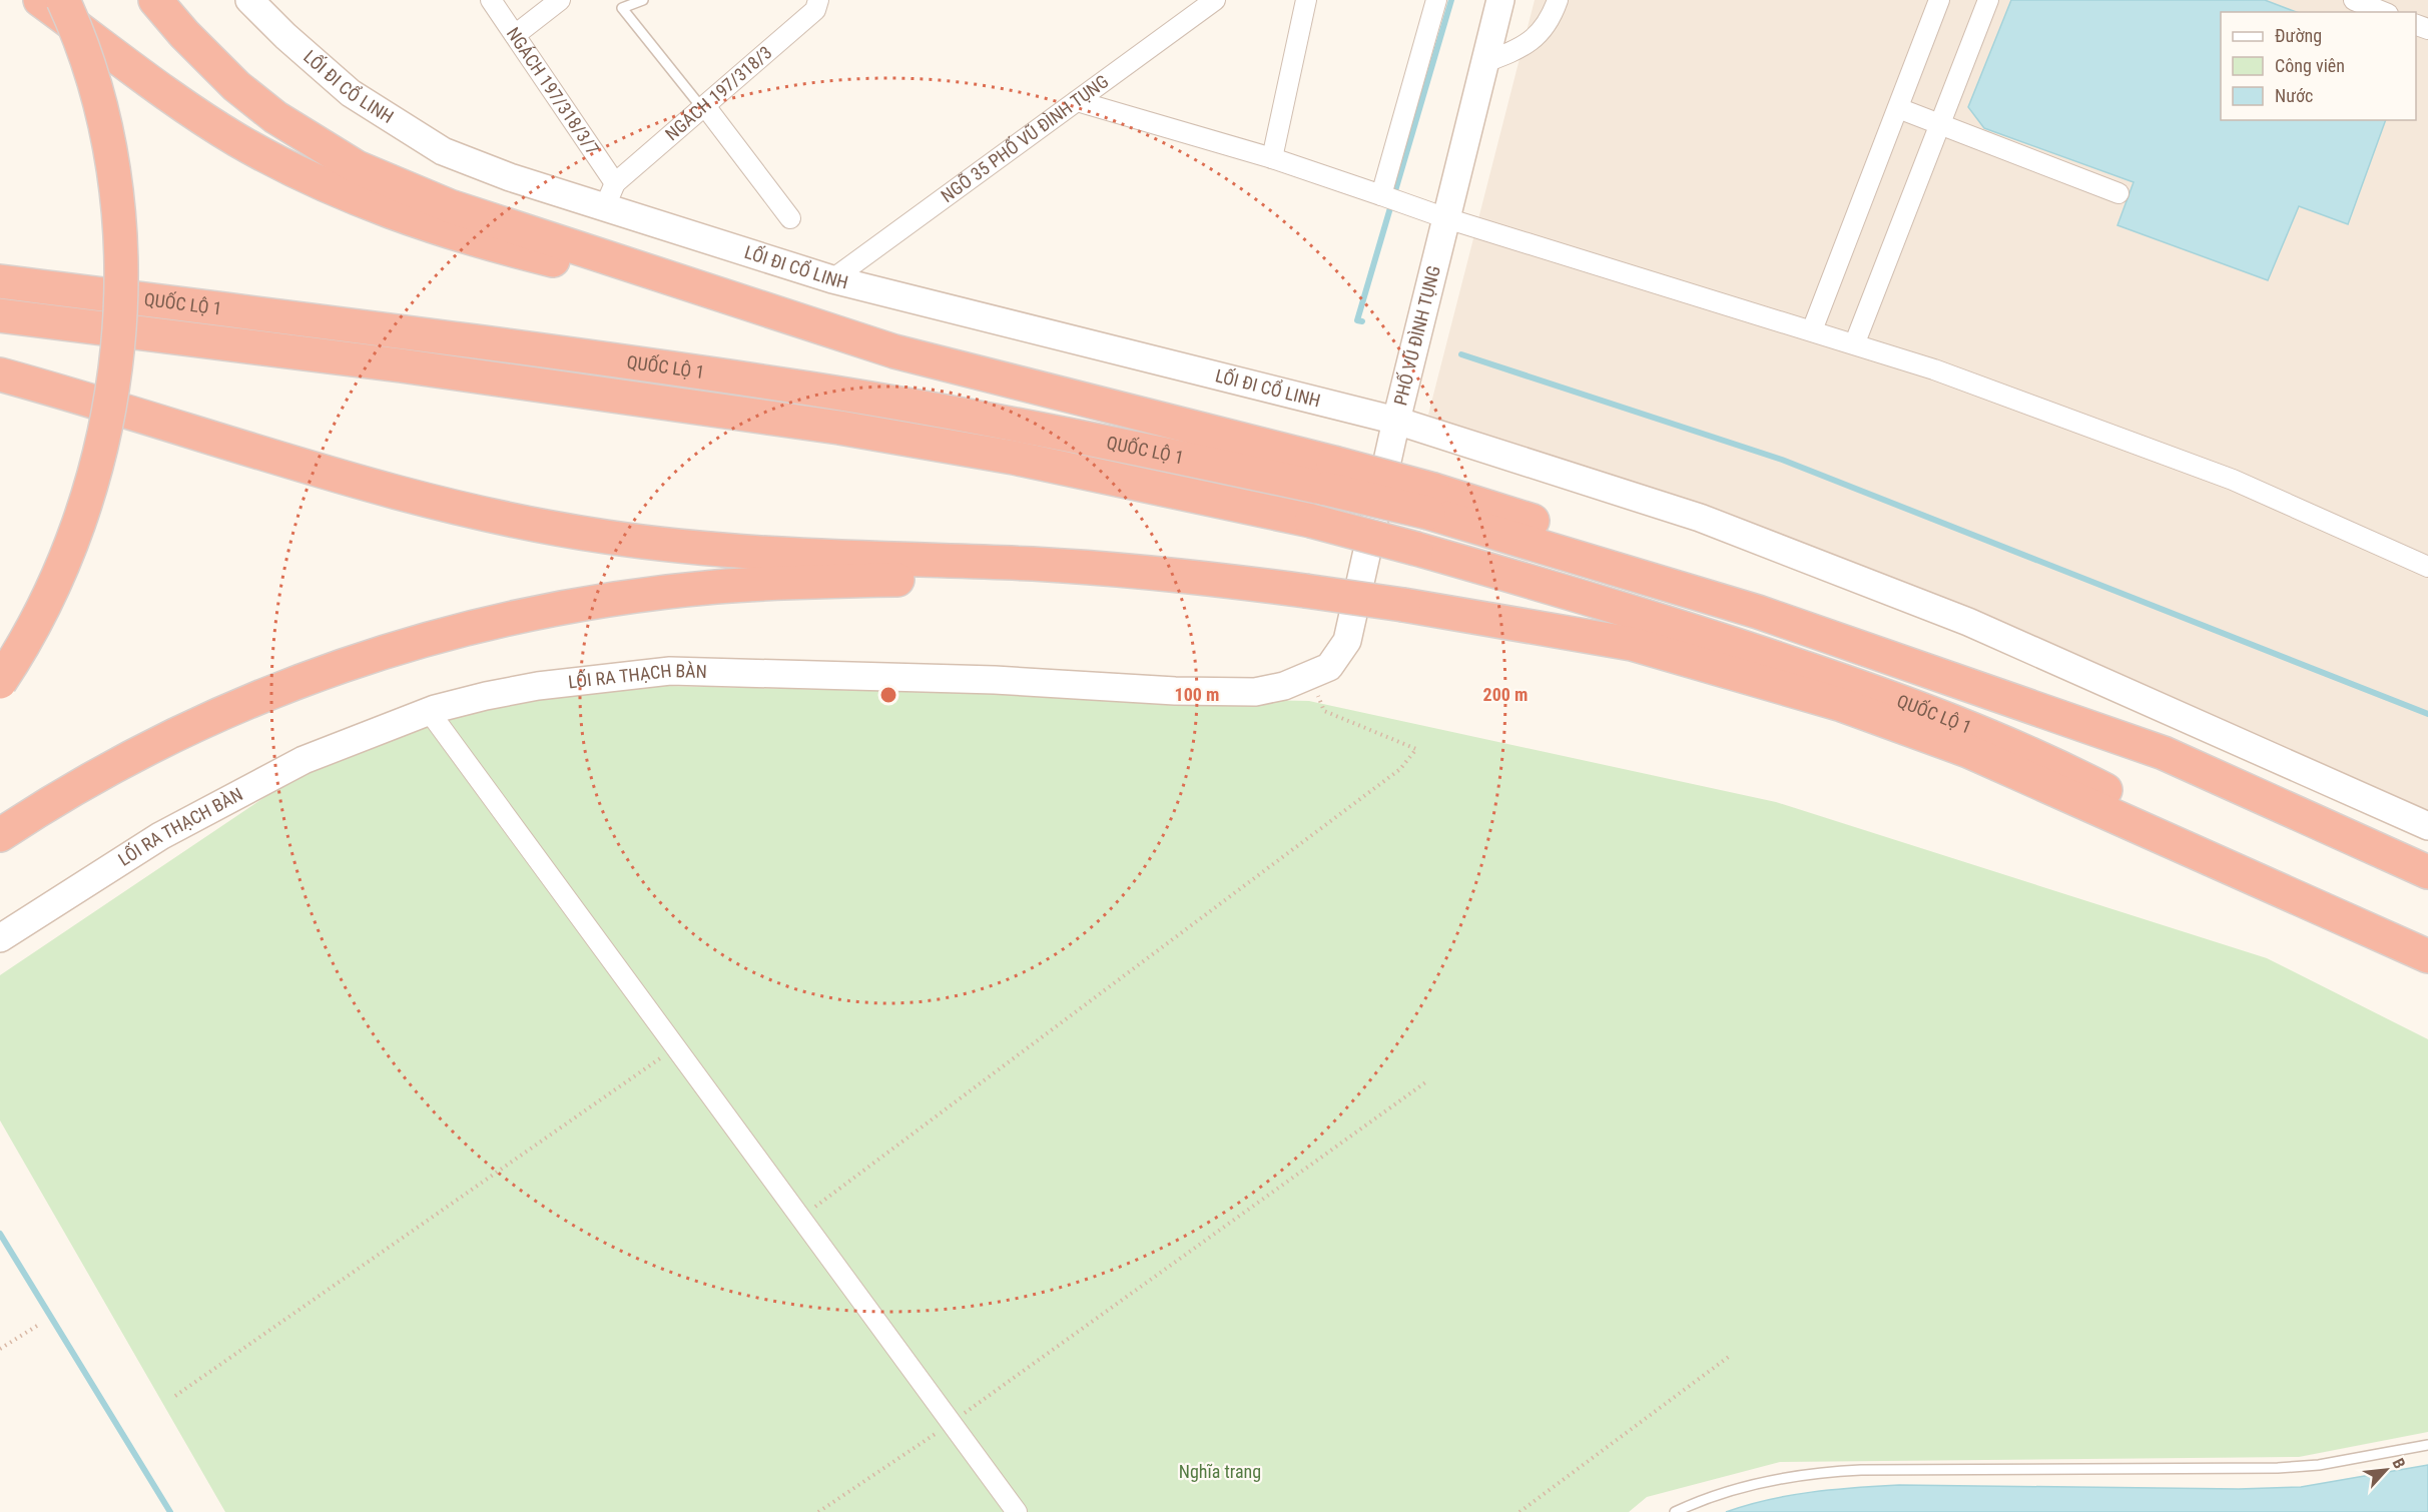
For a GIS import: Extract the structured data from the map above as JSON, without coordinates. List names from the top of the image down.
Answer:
{
  "streets": {
    "highway": ["QUỐC LỘ 1"],
    "main road": ["LỐI ĐI CỔ LINH", "PHỐ VŨ ĐÌNH TỤNG", "LỐI RA THẠCH BÀN"],
    "street": ["NGÁCH 197/318/3/7", "NGÁCH 197/318/3", "NGÕ 35 PHỐ VŨ ĐÌNH TỤNG"]
  },
  "crossings": [
    ["LỐI ĐI CỔ LINH", "NGÁCH 197/318/3/7"],
    ["LỐI ĐI CỔ LINH", "NGÁCH 197/318/3"],
    ["LỐI ĐI CỔ LINH", "NGÕ 35 PHỐ VŨ ĐÌNH TỤNG"],
    ["LỐI ĐI CỔ LINH", "PHỐ VŨ ĐÌNH TỤNG"],
    ["NGÁCH 197/318/3/7", "NGÁCH 197/318/3"],
    ["PHỐ VŨ ĐÌNH TỤNG", "LỐI RA THẠCH BÀN"]
  ],
  "parks": ["Nghĩa trang"],
  "legend": ["Đường", "Công viên", "Nước"],
  "north": "top right",
  "rings": ["100 m", "200 m"]
}
